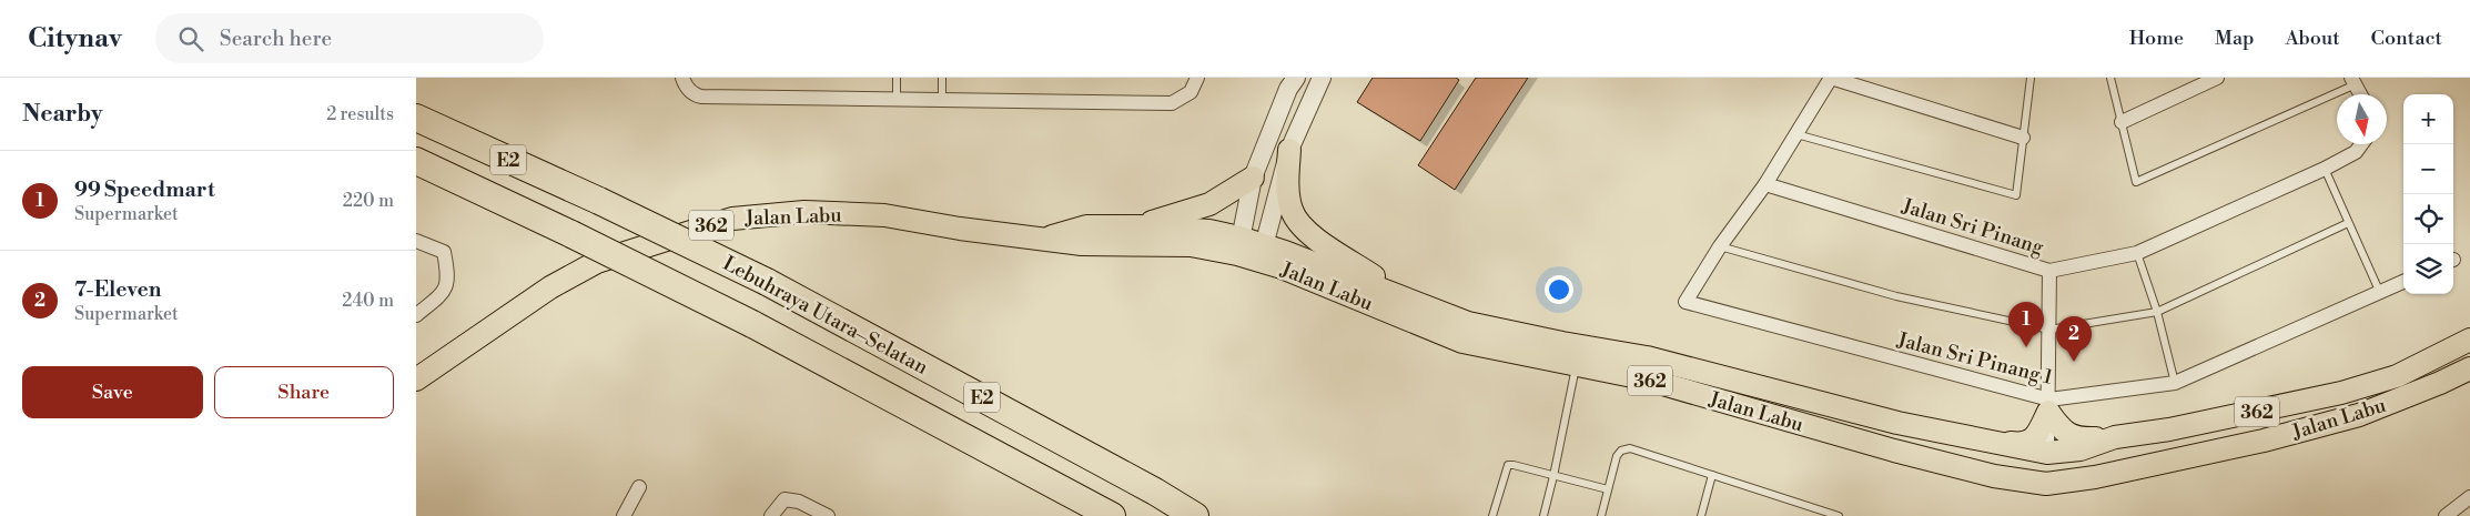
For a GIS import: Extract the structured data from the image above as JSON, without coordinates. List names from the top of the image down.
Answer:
{
  "streets": {
    "highway": ["E2", "Lebuhraya Utara–Selatan"],
    "main road": ["Jalan Labu", "362"],
    "street": ["Jalan Sri Pinang", "Jalan Sri Pinang 1"]
  },
  "north": "bottom",
  "page": {
    "header": "Citynav",
    "search": "Search here",
    "nav": [
      "Home",
      "Map",
      "About",
      "Contact"
    ],
    "heading": ["Nearby", "2 results"],
    "map_buttons": ["+", "−"],
    "list": [
      {
        "mark": "1",
        "name": "99 Speedmart",
        "note": "Supermarket",
        "value": "220 m"
      },
      {
        "mark": "2",
        "name": "7-Eleven",
        "note": "Supermarket",
        "value": "240 m"
      }
    ],
    "pins": ["1", "2"],
    "buttons": ["Save", "Share"]
  }
}
